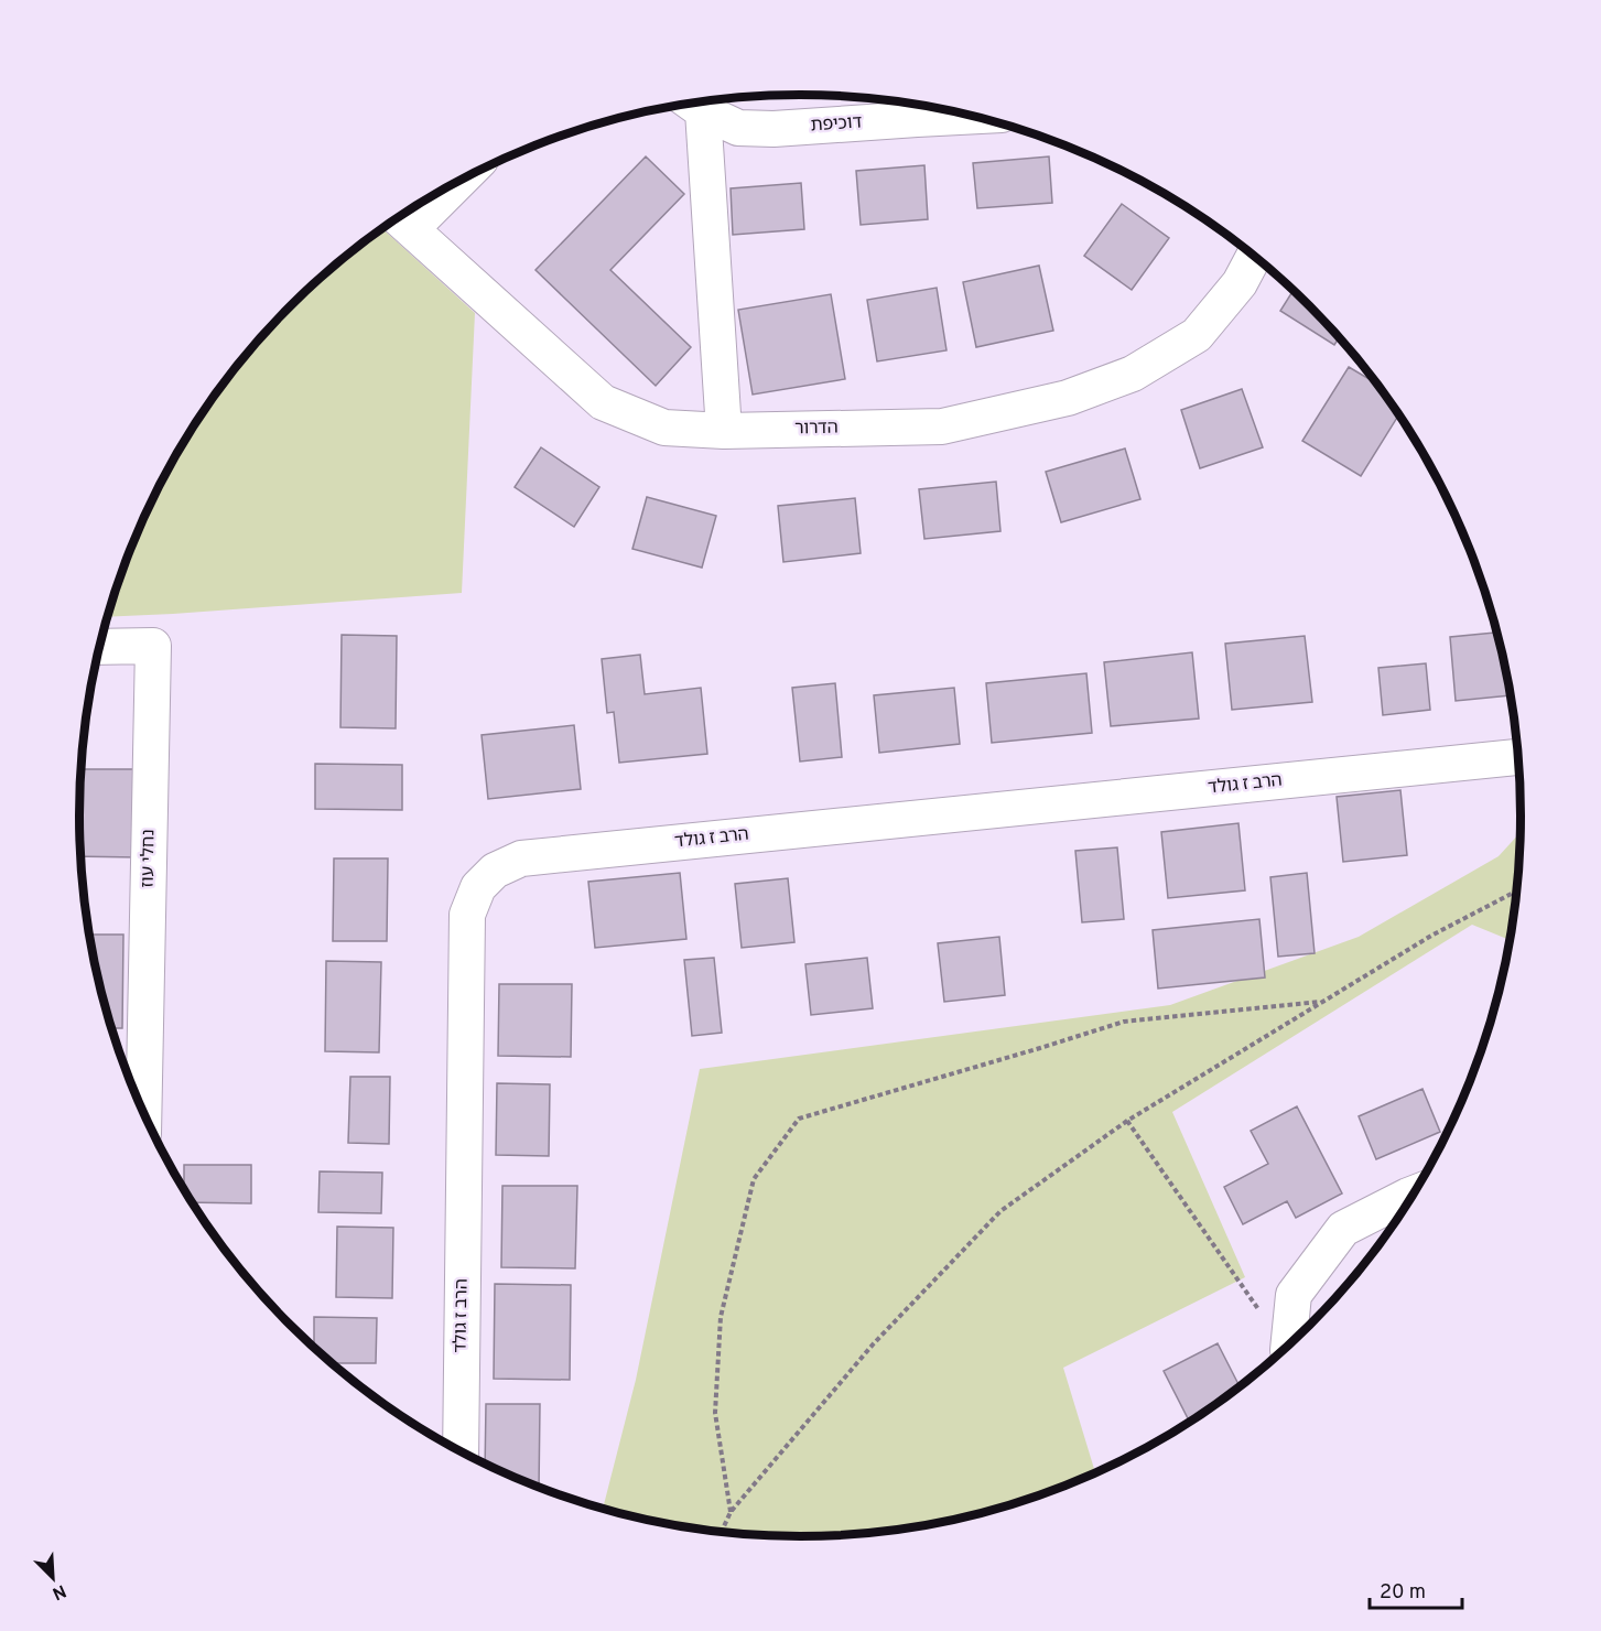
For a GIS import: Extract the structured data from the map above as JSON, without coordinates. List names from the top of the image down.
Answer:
{
  "streets": {
    "street": [
      "דוכיפת",
      "הדרור",
      "הרב ז גולד",
      "נחלי עוז"
    ]
  },
  "scale_bar": "20 m",
  "north": "bottom right"
}
